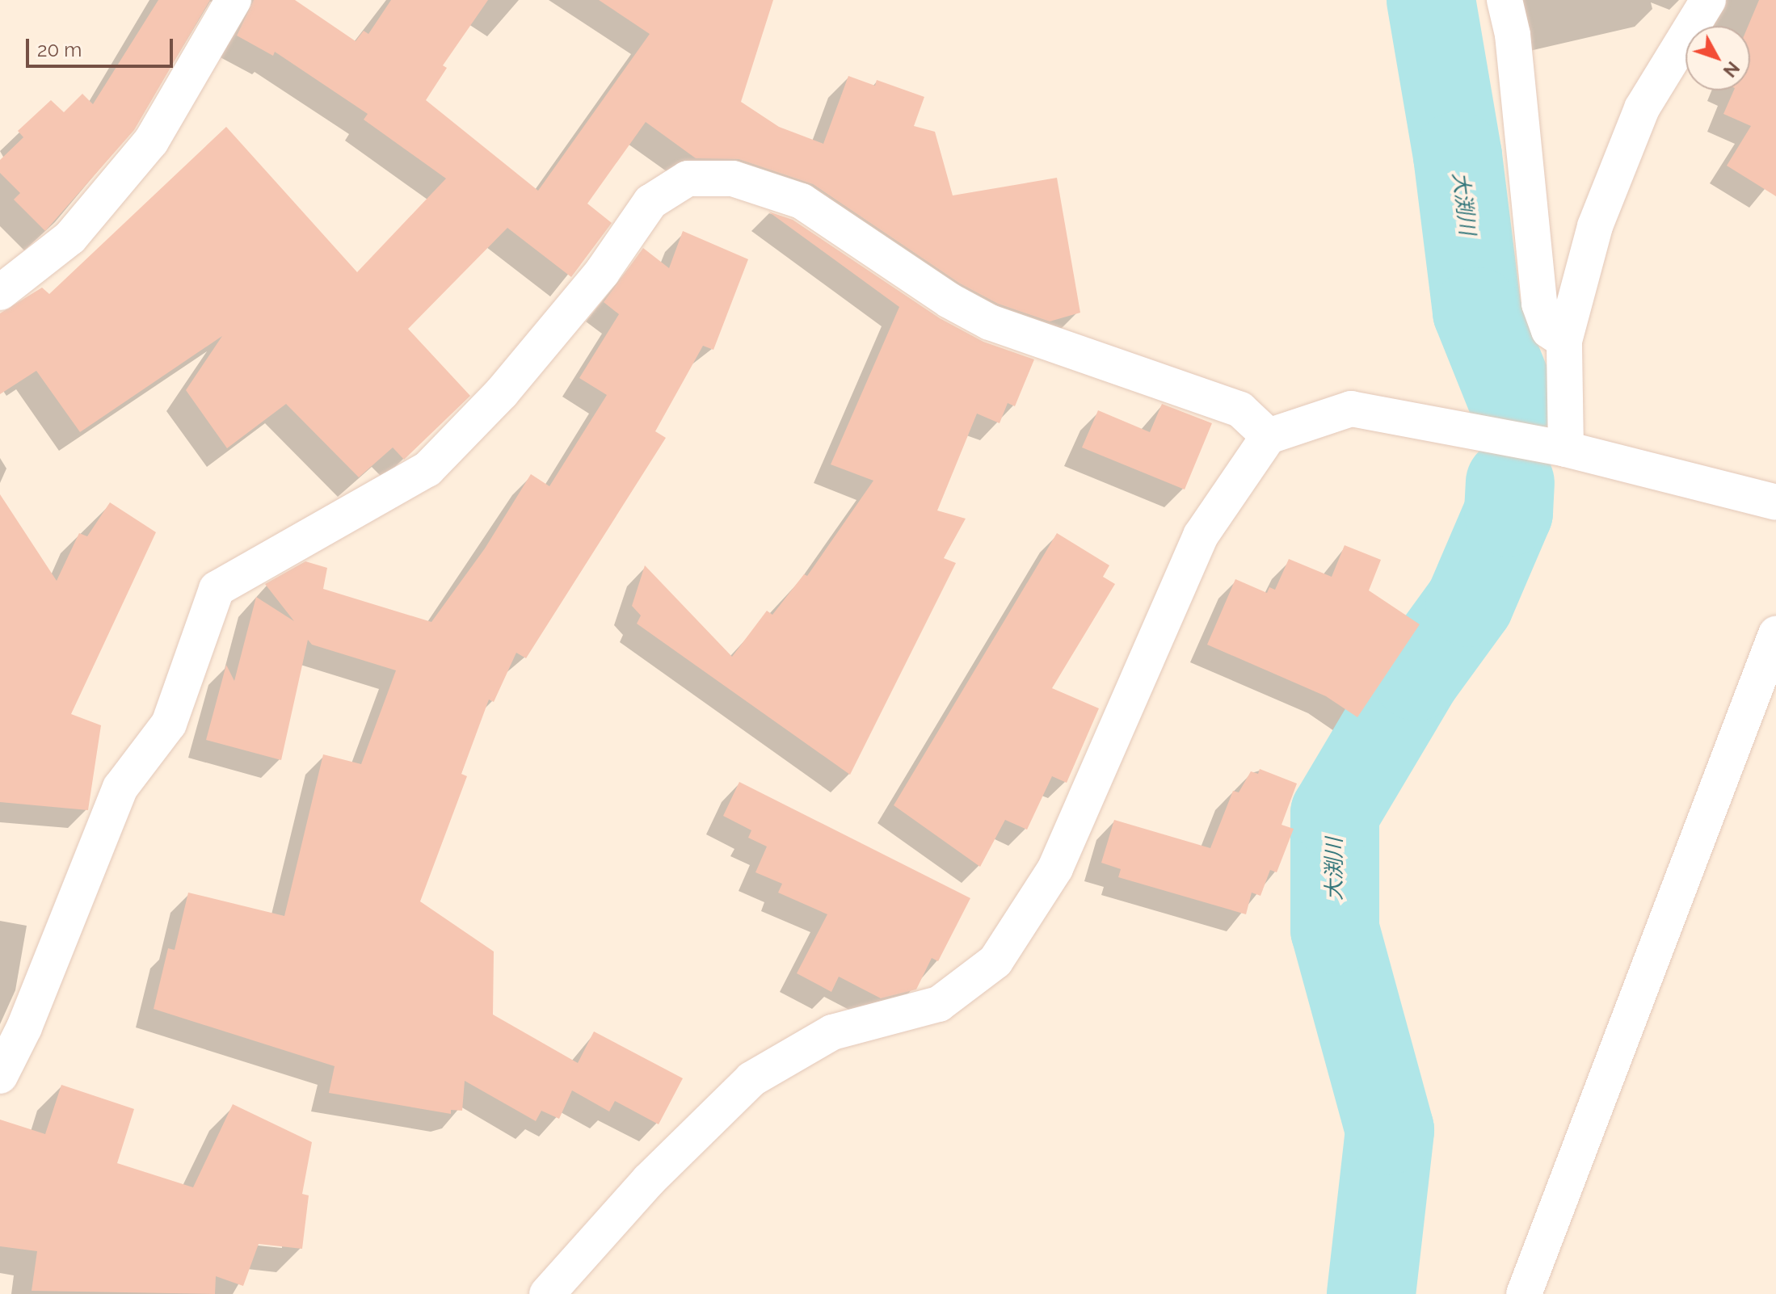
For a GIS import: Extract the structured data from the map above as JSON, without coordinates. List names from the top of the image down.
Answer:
{
  "water": ["大渕川"],
  "scale_bar": "20 m",
  "north": "bottom right"
}
